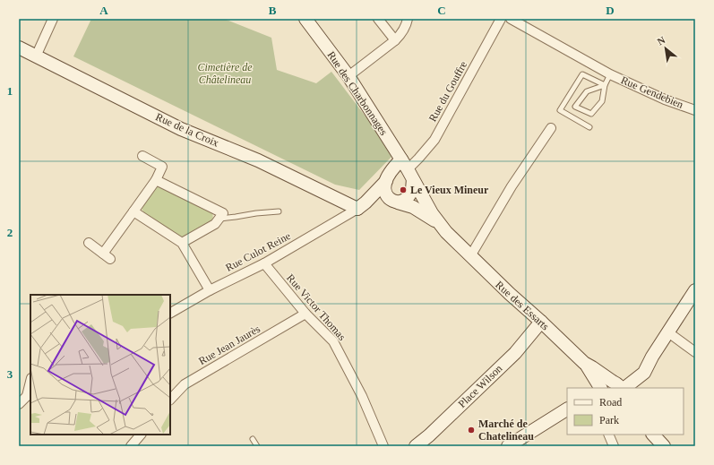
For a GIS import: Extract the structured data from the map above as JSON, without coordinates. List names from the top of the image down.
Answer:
{
  "streets": {
    "street": [
      "Rue du Gouffre",
      "Rue Gendebien",
      "Rue des Charbonnages",
      "Rue de la Croix",
      "Rue Culot Reine",
      "Rue des Essarts",
      "Rue Victor Thomas",
      "Rue Jean Jaurès",
      "Place Wilson"
    ]
  },
  "crossings": [
    ["Rue du Gouffre", "Rue des Charbonnages"],
    ["Rue des Charbonnages", "Rue des Essarts"],
    ["Rue de la Croix", "Rue Culot Reine"],
    ["Rue Culot Reine", "Rue Victor Thomas"],
    ["Rue des Essarts", "Place Wilson"],
    ["Rue Victor Thomas", "Rue Jean Jaurès"]
  ],
  "parks": ["Cimetière de Châtelineau"],
  "places": ["Le Vieux Mineur", "Marché de Chatelineau"],
  "legend": ["Road", "Park"],
  "north": "top left",
  "grid": {
    "columns": [
      "A",
      "B",
      "C",
      "D"
    ],
    "rows": ["1", "2", "3"]
  }
}
